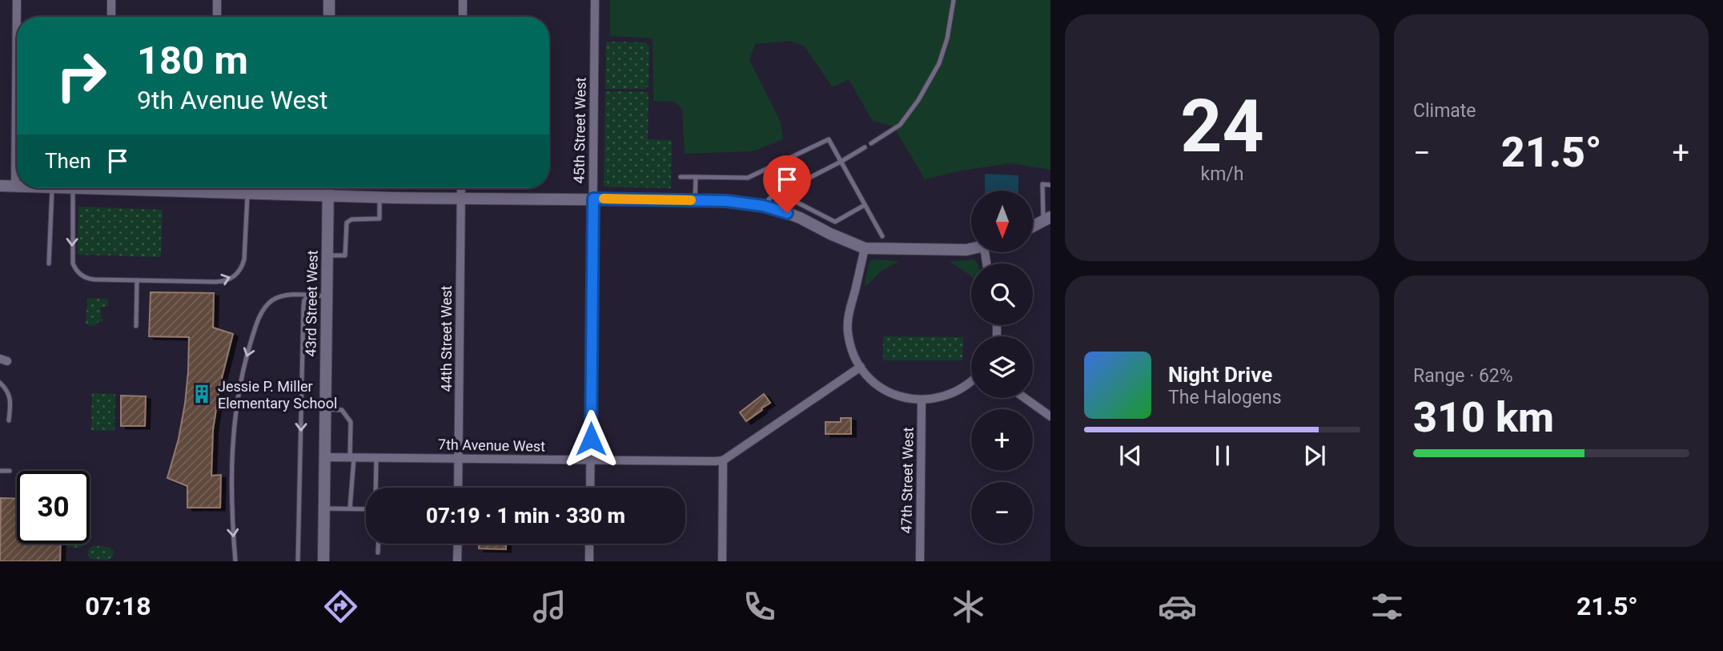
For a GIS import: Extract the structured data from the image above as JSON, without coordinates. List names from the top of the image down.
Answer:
{
  "streets": {
    "street": [
      "45th Street West",
      "43rd Street West",
      "44th Street West",
      "7th Avenue West",
      "47th Street West"
    ]
  },
  "crossings": [
    ["45th Street West", "7th Avenue West"],
    ["43rd Street West", "7th Avenue West"],
    ["44th Street West", "7th Avenue West"]
  ],
  "places": {
    "building": ["Jessie P. Miller Elementary School"]
  },
  "north": "bottom",
  "page": {
    "tile": [
      ["24", "km/h"],
      "Climate",
      ["Range · 62%", "310 km"]
    ],
    "turn": ["180 m", "9th Avenue West"],
    "heat": ["−", "21.5°", "+"],
    "then": "Then",
    "map_buttons": ["+", "−"],
    "song": ["Night Drive", "The Halogens"],
    "limit": "30",
    "trip": "07:19 · 1 min · 330 m",
    "tabs": ["07:18", "21.5°"]
  }
}
